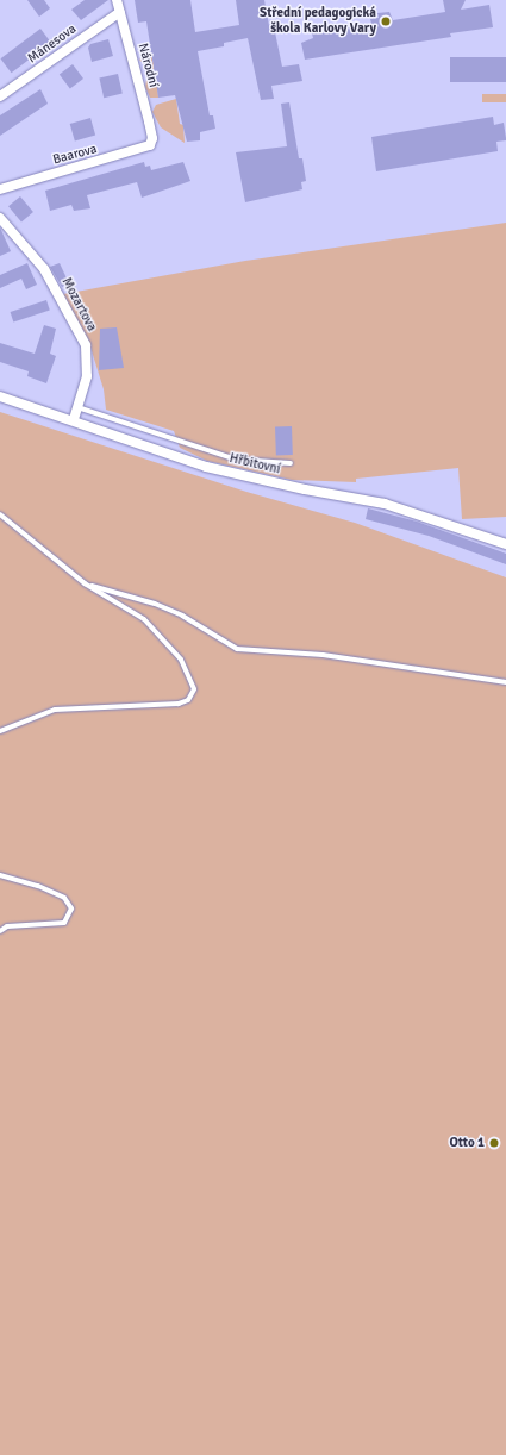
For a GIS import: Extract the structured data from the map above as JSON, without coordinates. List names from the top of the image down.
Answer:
{
  "streets": {
    "street": [
      "Mánesova",
      "Národní",
      "Baarova",
      "Mozartova",
      "Hřbitovní"
    ]
  },
  "crossings": [
    ["Mánesova", "Národní"],
    ["Národní", "Baarova"],
    ["Mozartova", "Hřbitovní"]
  ],
  "places": ["Střední pedagogická škola Karlovy Vary", "Otto 1"]
}
